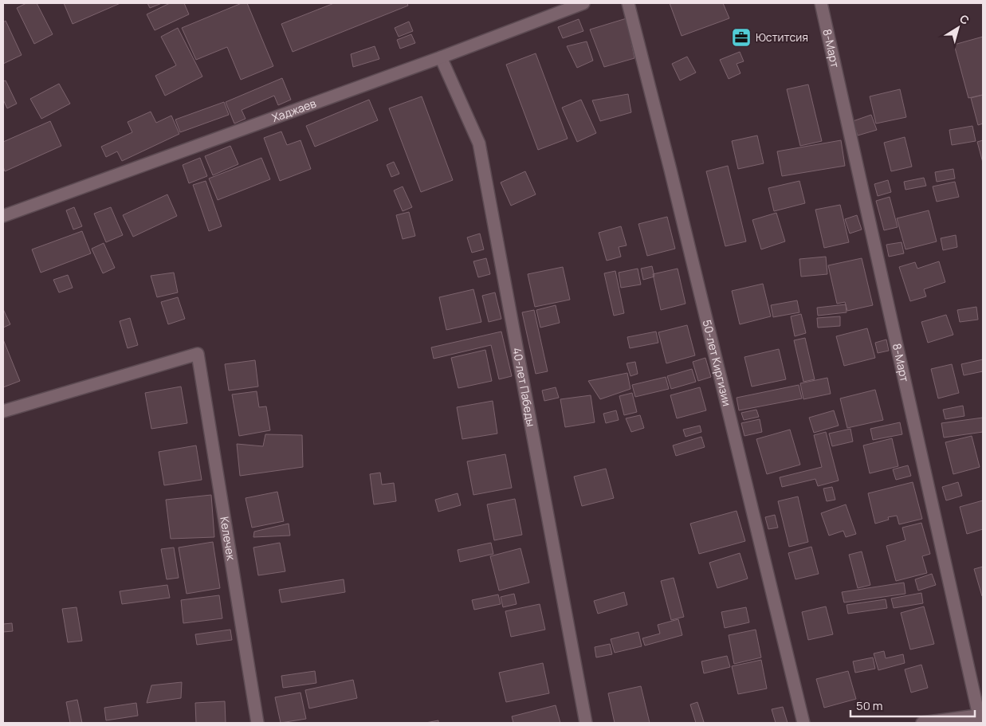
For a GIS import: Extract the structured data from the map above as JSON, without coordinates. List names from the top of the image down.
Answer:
{
  "streets": {
    "street": [
      "8-Март",
      "Хаджаев",
      "50-лет Киргизии",
      "40-лет Пабеды",
      "Келечек"
    ]
  },
  "crossings": [
    ["Хаджаев", "40-лет Пабеды"]
  ],
  "places": {
    "office": ["Юститсия"]
  },
  "scale_bar": "50 m",
  "north": "top right"
}
